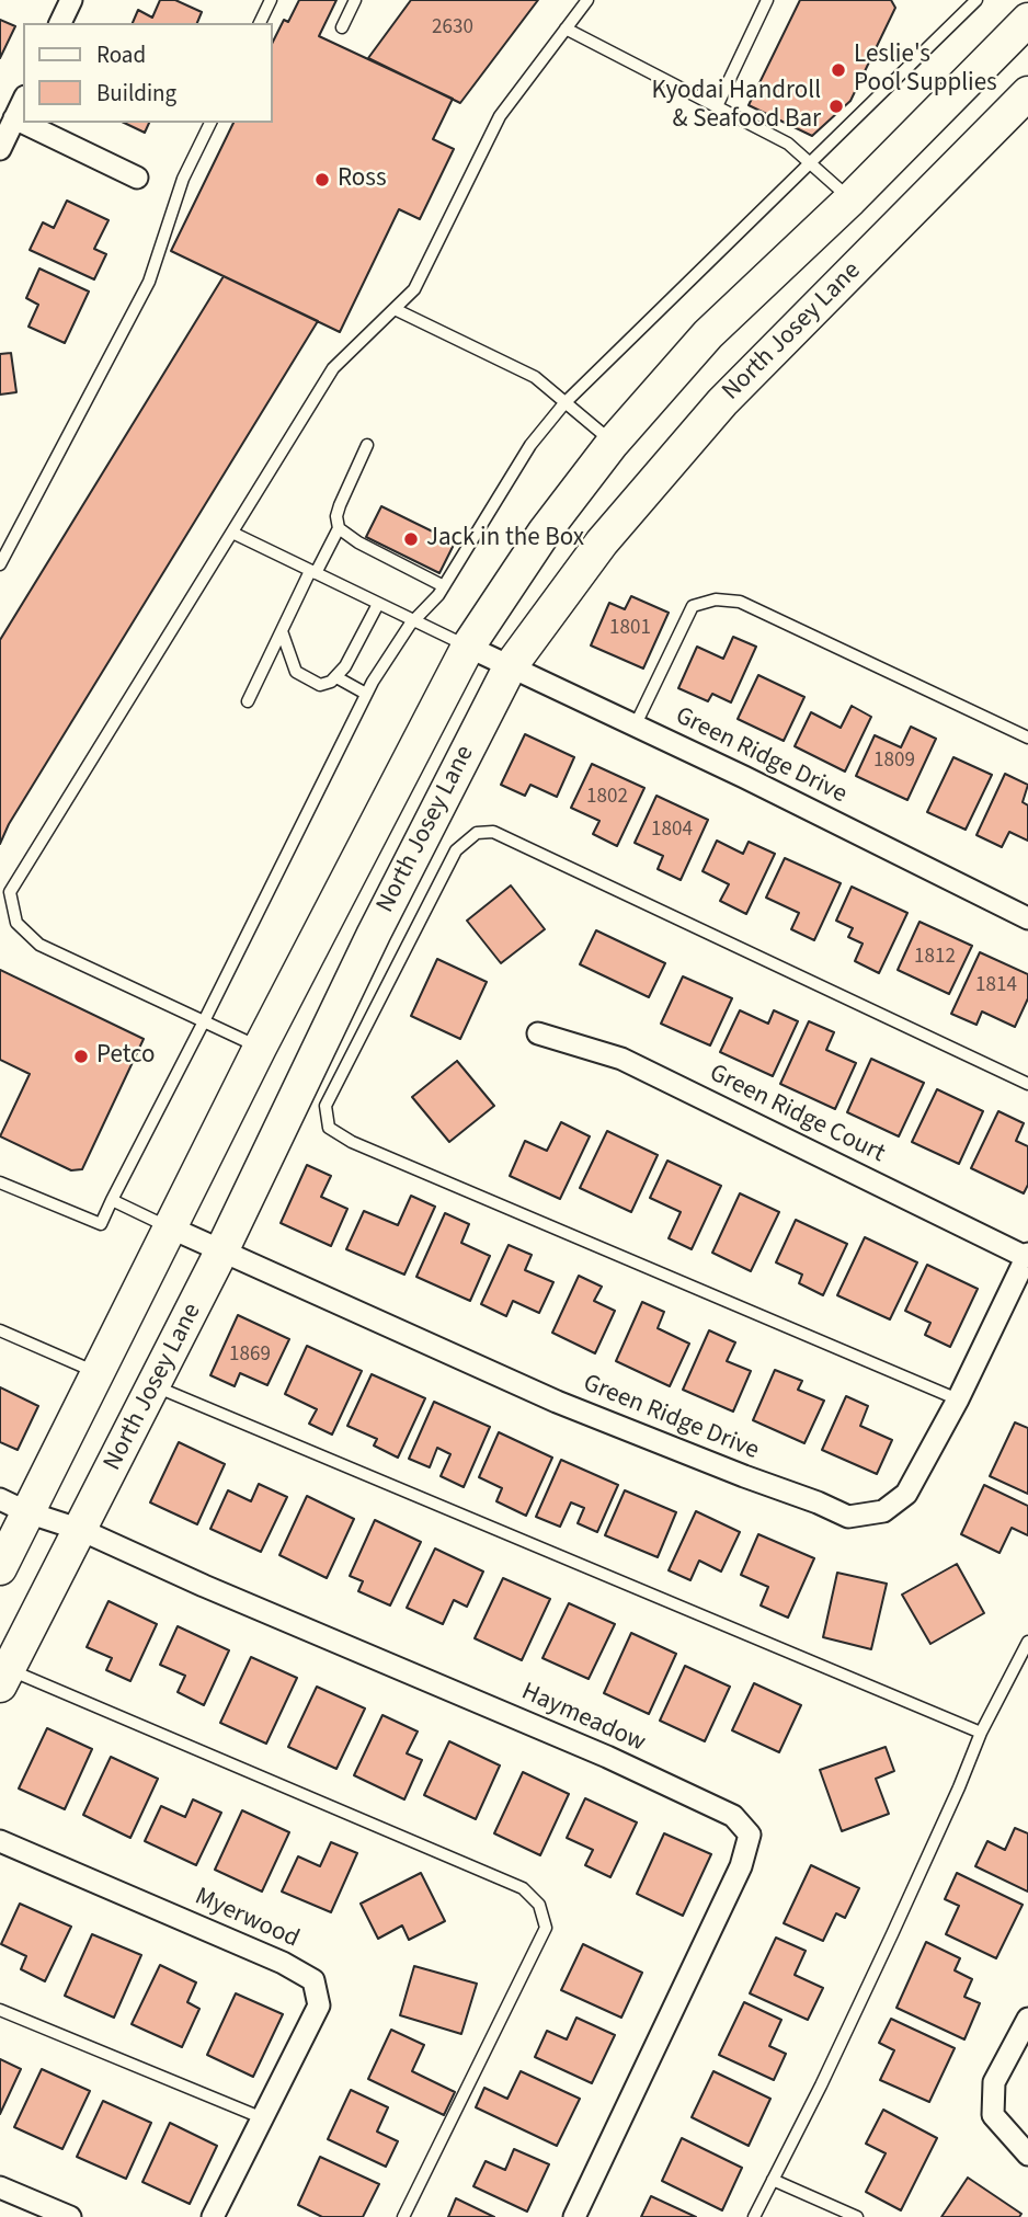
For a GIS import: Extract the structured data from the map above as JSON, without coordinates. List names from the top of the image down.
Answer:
{
  "streets": {
    "main road": ["North Josey Lane"],
    "street": [
      "Green Ridge Drive",
      "Green Ridge Court",
      "Haymeadow",
      "Myerwood"
    ]
  },
  "crossings": [
    ["North Josey Lane", "Green Ridge Drive"],
    ["North Josey Lane", "Haymeadow"],
    ["Green Ridge Drive", "Green Ridge Court"]
  ],
  "places": [
    "Leslie's Pool Supplies",
    "Kyodai Handroll & Seafood Bar",
    "Ross",
    "Jack in the Box",
    "Petco"
  ],
  "house_numbers": [
    "2630",
    "1801",
    "1809",
    "1802",
    "1804",
    "1812",
    "1814",
    "1869"
  ],
  "legend": ["Road", "Building"]
}
